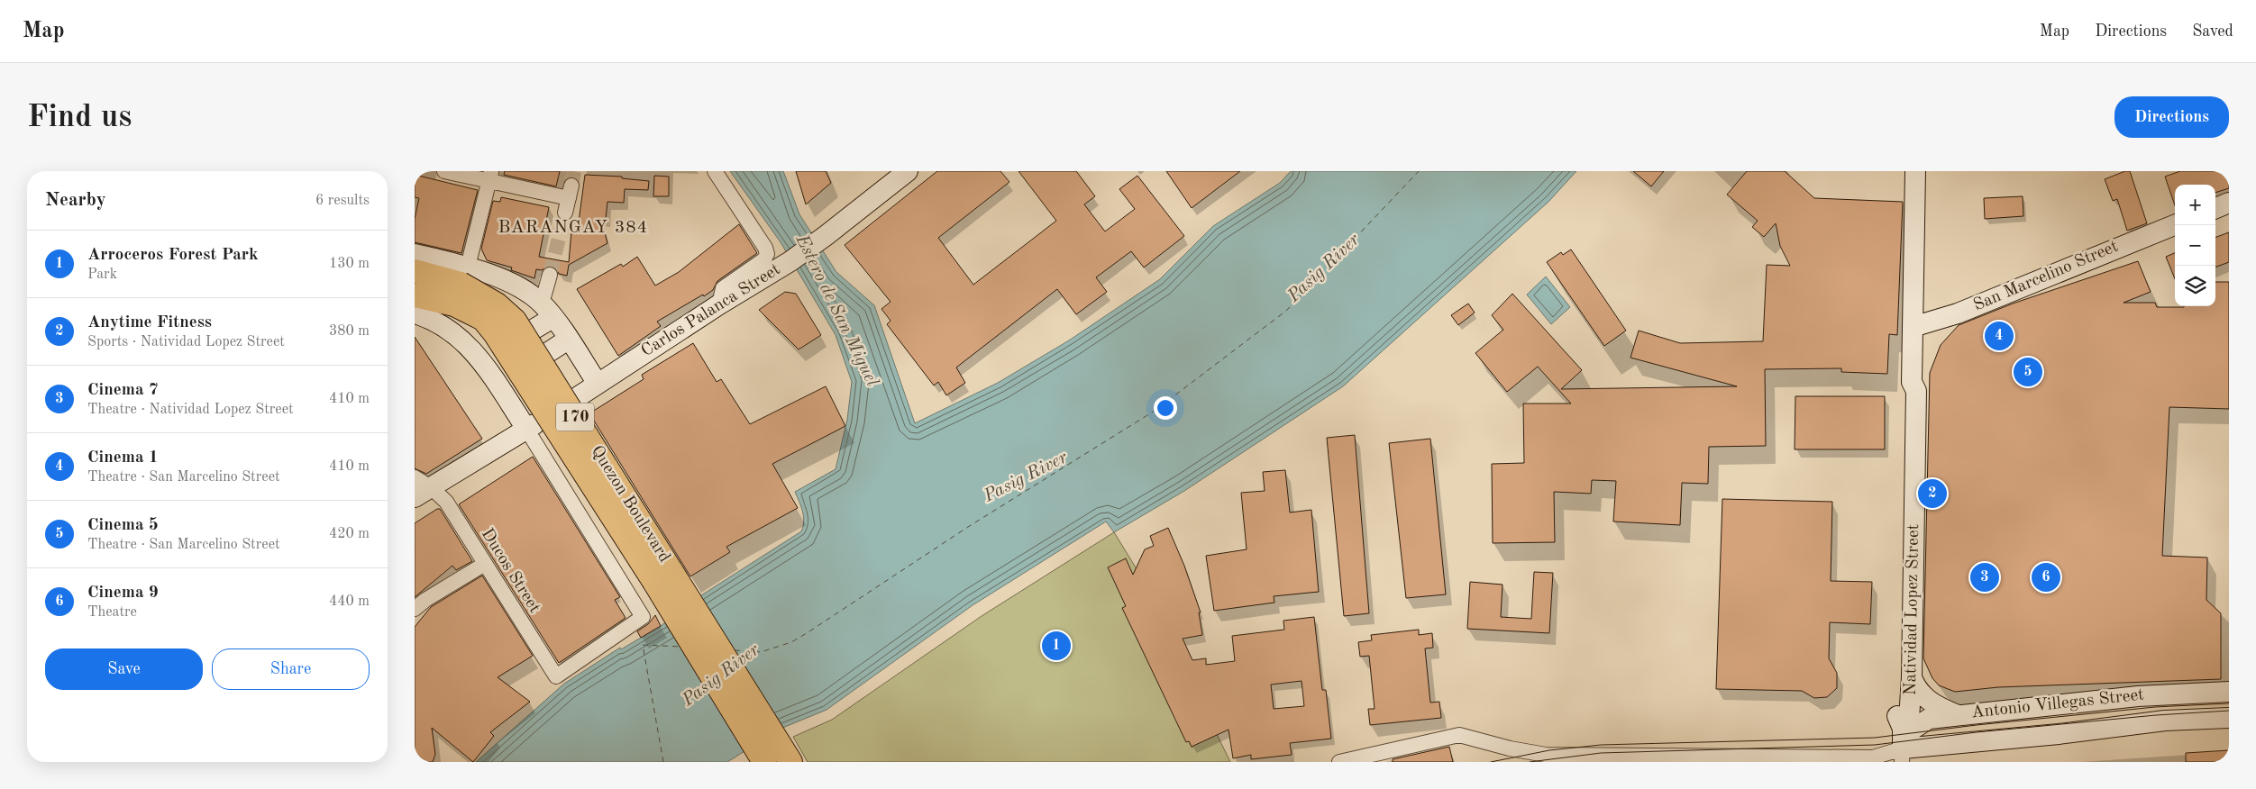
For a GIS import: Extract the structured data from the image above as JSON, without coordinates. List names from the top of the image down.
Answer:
{
  "streets": {
    "main road": ["170", "Quezon Boulevard"],
    "street": [
      "San Marcelino Street",
      "Carlos Palanca Street",
      "Ducos Street",
      "Natividad Lopez Street",
      "Antonio Villegas Street"
    ]
  },
  "crossings": [
    ["San Marcelino Street", "Natividad Lopez Street"],
    ["Carlos Palanca Street", "Quezon Boulevard"],
    ["Natividad Lopez Street", "Antonio Villegas Street"]
  ],
  "districts": ["BARANGAY 384"],
  "water": ["Pasig River", "Estero de San Miguel"],
  "page": {
    "header": "Map",
    "nav": ["Map", "Directions", "Saved"],
    "buttons": [
      "Directions",
      ["Save", "Share"]
    ],
    "title": "Find us",
    "heading": ["Nearby", "6 results"],
    "map_buttons": ["+", "−"],
    "list": [
      {
        "mark": "1",
        "name": "Arroceros Forest Park",
        "note": "Park",
        "value": "130 m"
      },
      {
        "mark": "2",
        "name": "Anytime Fitness",
        "note": "Sports · Natividad Lopez Street",
        "value": "380 m"
      },
      {
        "mark": "3",
        "name": "Cinema 7",
        "note": "Theatre · Natividad Lopez Street",
        "value": "410 m"
      },
      {
        "mark": "4",
        "name": "Cinema 1",
        "note": "Theatre · San Marcelino Street",
        "value": "410 m"
      },
      {
        "mark": "5",
        "name": "Cinema 5",
        "note": "Theatre · San Marcelino Street",
        "value": "420 m"
      },
      {
        "mark": "6",
        "name": "Cinema 9",
        "note": "Theatre",
        "value": "440 m"
      }
    ],
    "pins": [
      "4",
      "5",
      "2",
      "3",
      "6",
      "1"
    ]
  }
}
